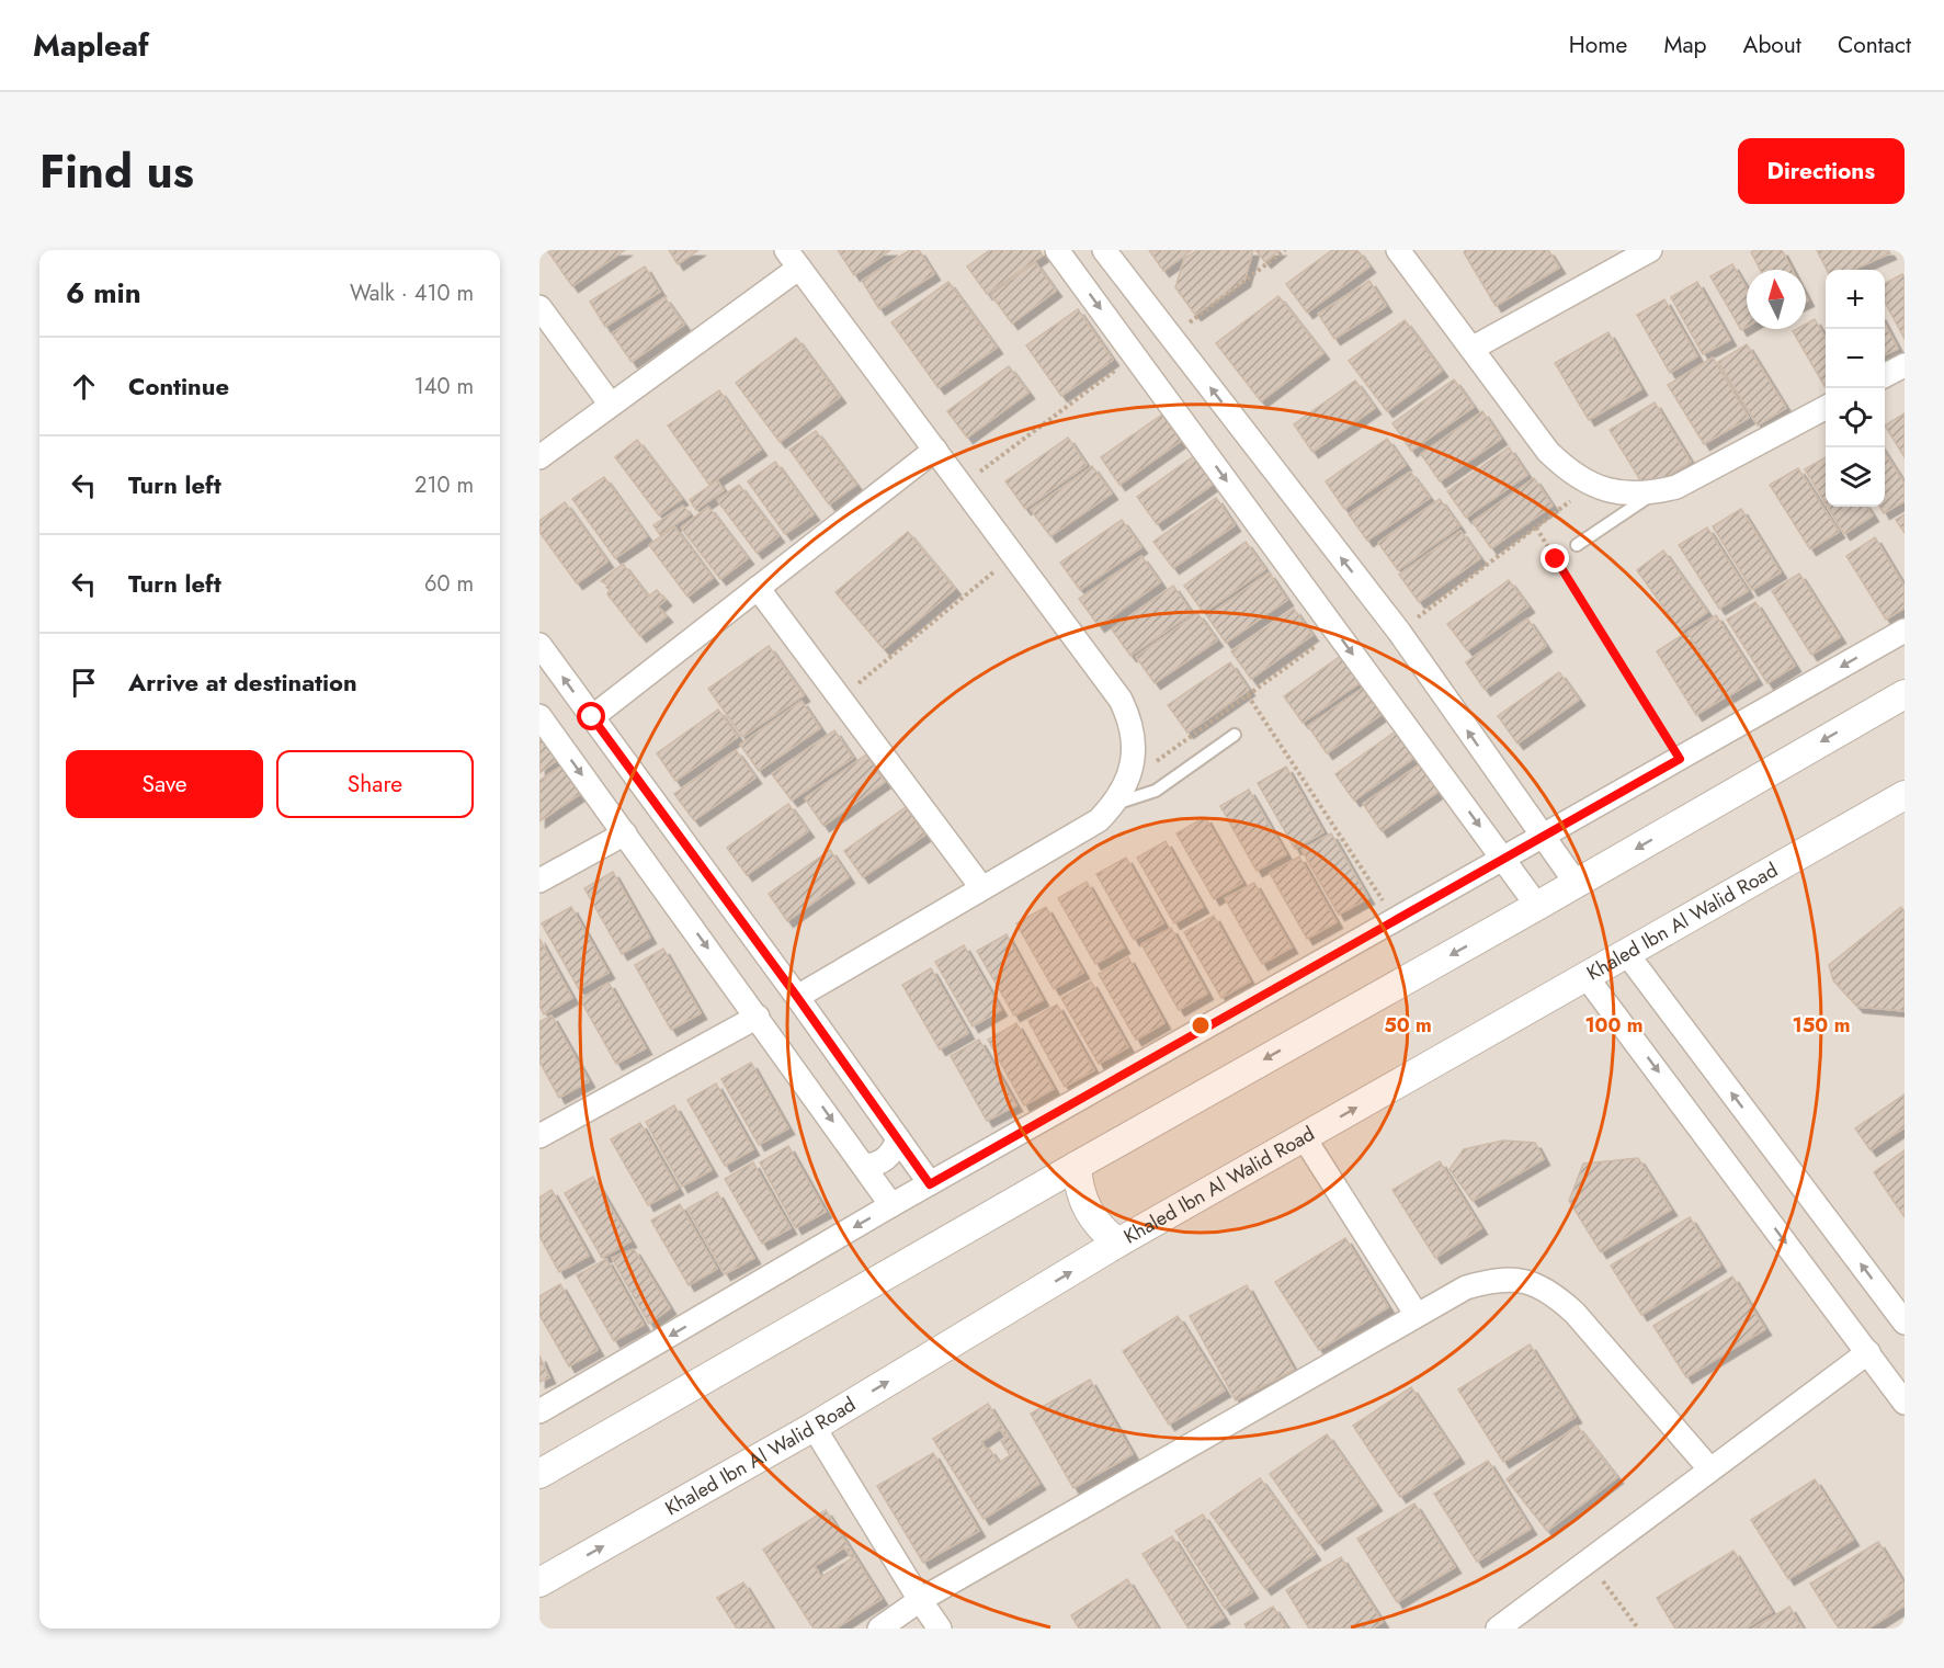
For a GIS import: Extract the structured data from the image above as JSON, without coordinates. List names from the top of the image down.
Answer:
{
  "streets": {
    "street": ["Khaled Ibn Al Walid Road"]
  },
  "north": "top",
  "page": {
    "header": "Mapleaf",
    "nav": [
      "Home",
      "Map",
      "About",
      "Contact"
    ],
    "title": "Find us",
    "buttons": [
      "Directions",
      ["Save", "Share"]
    ],
    "heading": ["6 min", "Walk · 410 m"],
    "map_buttons": ["+", "−"],
    "list": [
      ["Continue", "140 m"],
      ["Turn left", "210 m"],
      ["Turn left", "60 m"],
      "Arrive at destination"
    ]
  },
  "rings": ["50 m", "100 m", "150 m"]
}
